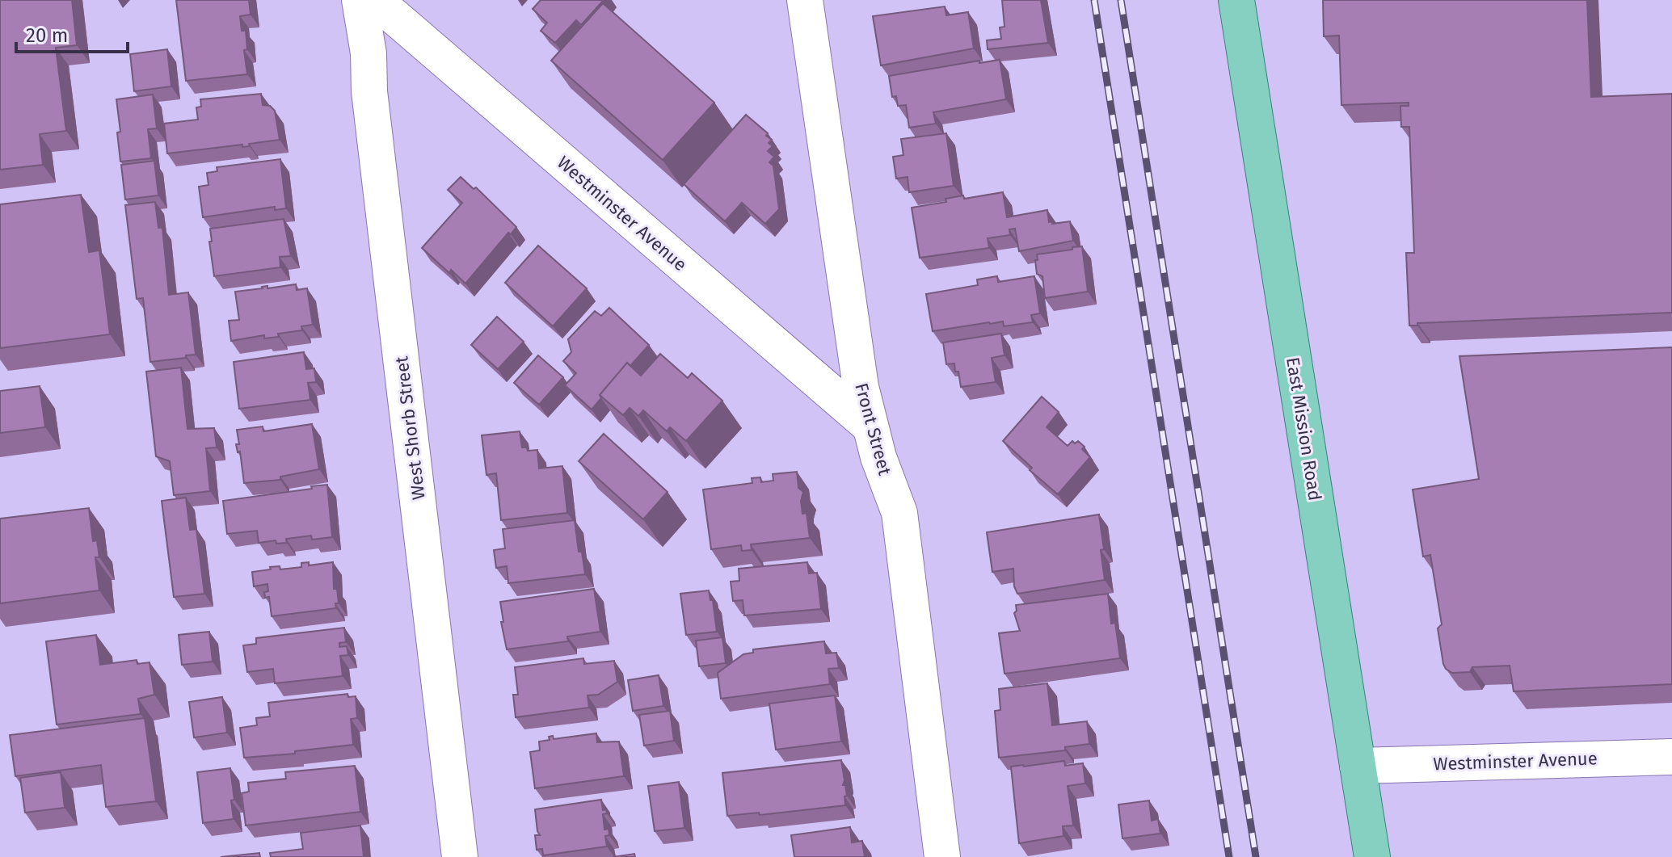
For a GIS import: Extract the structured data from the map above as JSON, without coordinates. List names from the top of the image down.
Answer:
{
  "streets": {
    "main road": ["East Mission Road"],
    "street": ["Westminster Avenue", "West Shorb Street", "Front Street"]
  },
  "crossings": [
    ["Westminster Avenue", "Front Street"],
    ["Westminster Avenue", "East Mission Road"]
  ],
  "scale_bar": "20 m"
}
